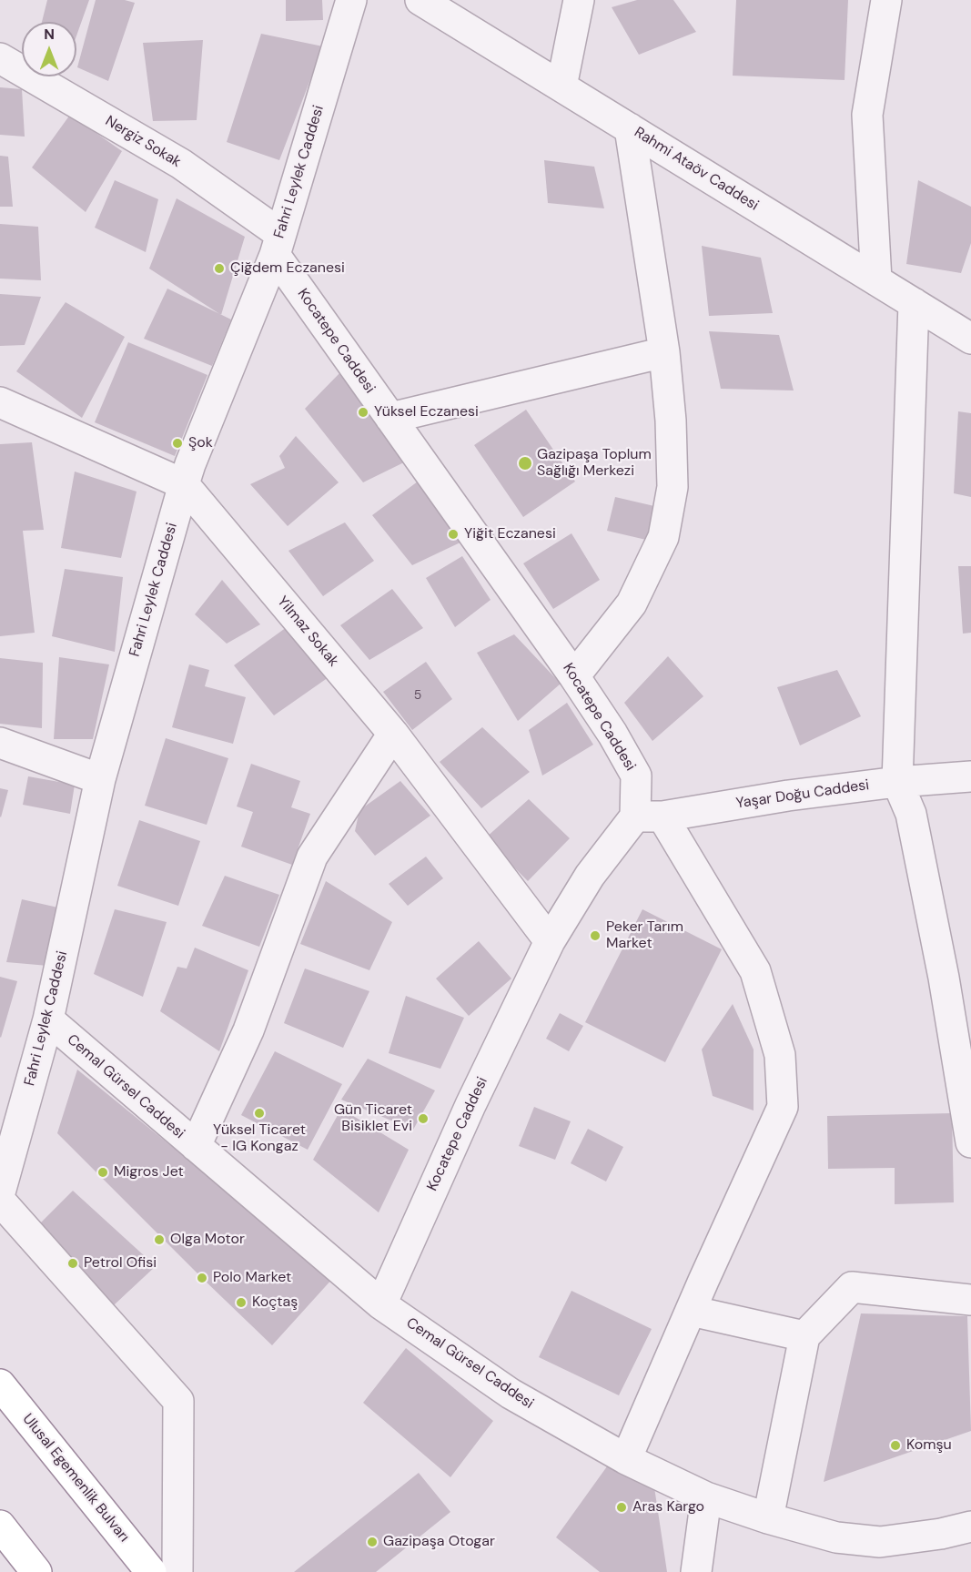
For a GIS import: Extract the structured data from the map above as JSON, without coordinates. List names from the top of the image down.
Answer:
{
  "streets": {
    "highway": ["Ulusal Egemenlik Bulvarı"],
    "street": [
      "Nergiz Sokak",
      "Rahmi Ataöv Caddesi",
      "Fahri Leylek Caddesi",
      "Kocatepe Caddesi",
      "Yilmaz Sokak",
      "Yaşar Doğu Caddesi",
      "Cemal Gürsel Caddesi"
    ]
  },
  "crossings": [
    ["Nergiz Sokak", "Fahri Leylek Caddesi"],
    ["Nergiz Sokak", "Kocatepe Caddesi"],
    ["Fahri Leylek Caddesi", "Kocatepe Caddesi"],
    ["Fahri Leylek Caddesi", "Yilmaz Sokak"],
    ["Fahri Leylek Caddesi", "Cemal Gürsel Caddesi"],
    ["Kocatepe Caddesi", "Yilmaz Sokak"],
    ["Kocatepe Caddesi", "Yaşar Doğu Caddesi"],
    ["Kocatepe Caddesi", "Cemal Gürsel Caddesi"]
  ],
  "places": [
    "Çiğdem Eczanesi",
    "Yüksel Eczanesi",
    "Şok",
    "Gazipaşa Toplum Sağlığı Merkezi",
    "Yiğit Eczanesi",
    "Peker Tarım Market",
    "Yüksel Ticaret - IG Kongaz",
    "Gün Ticaret Bisiklet Evi",
    "Migros Jet",
    "Olga Motor",
    "Petrol Ofisi",
    "Polo Market",
    "Koçtaş",
    "Komşu",
    "Aras Kargo",
    "Gazipaşa Otogar"
  ],
  "house_numbers": ["5"],
  "north": "top"
}
